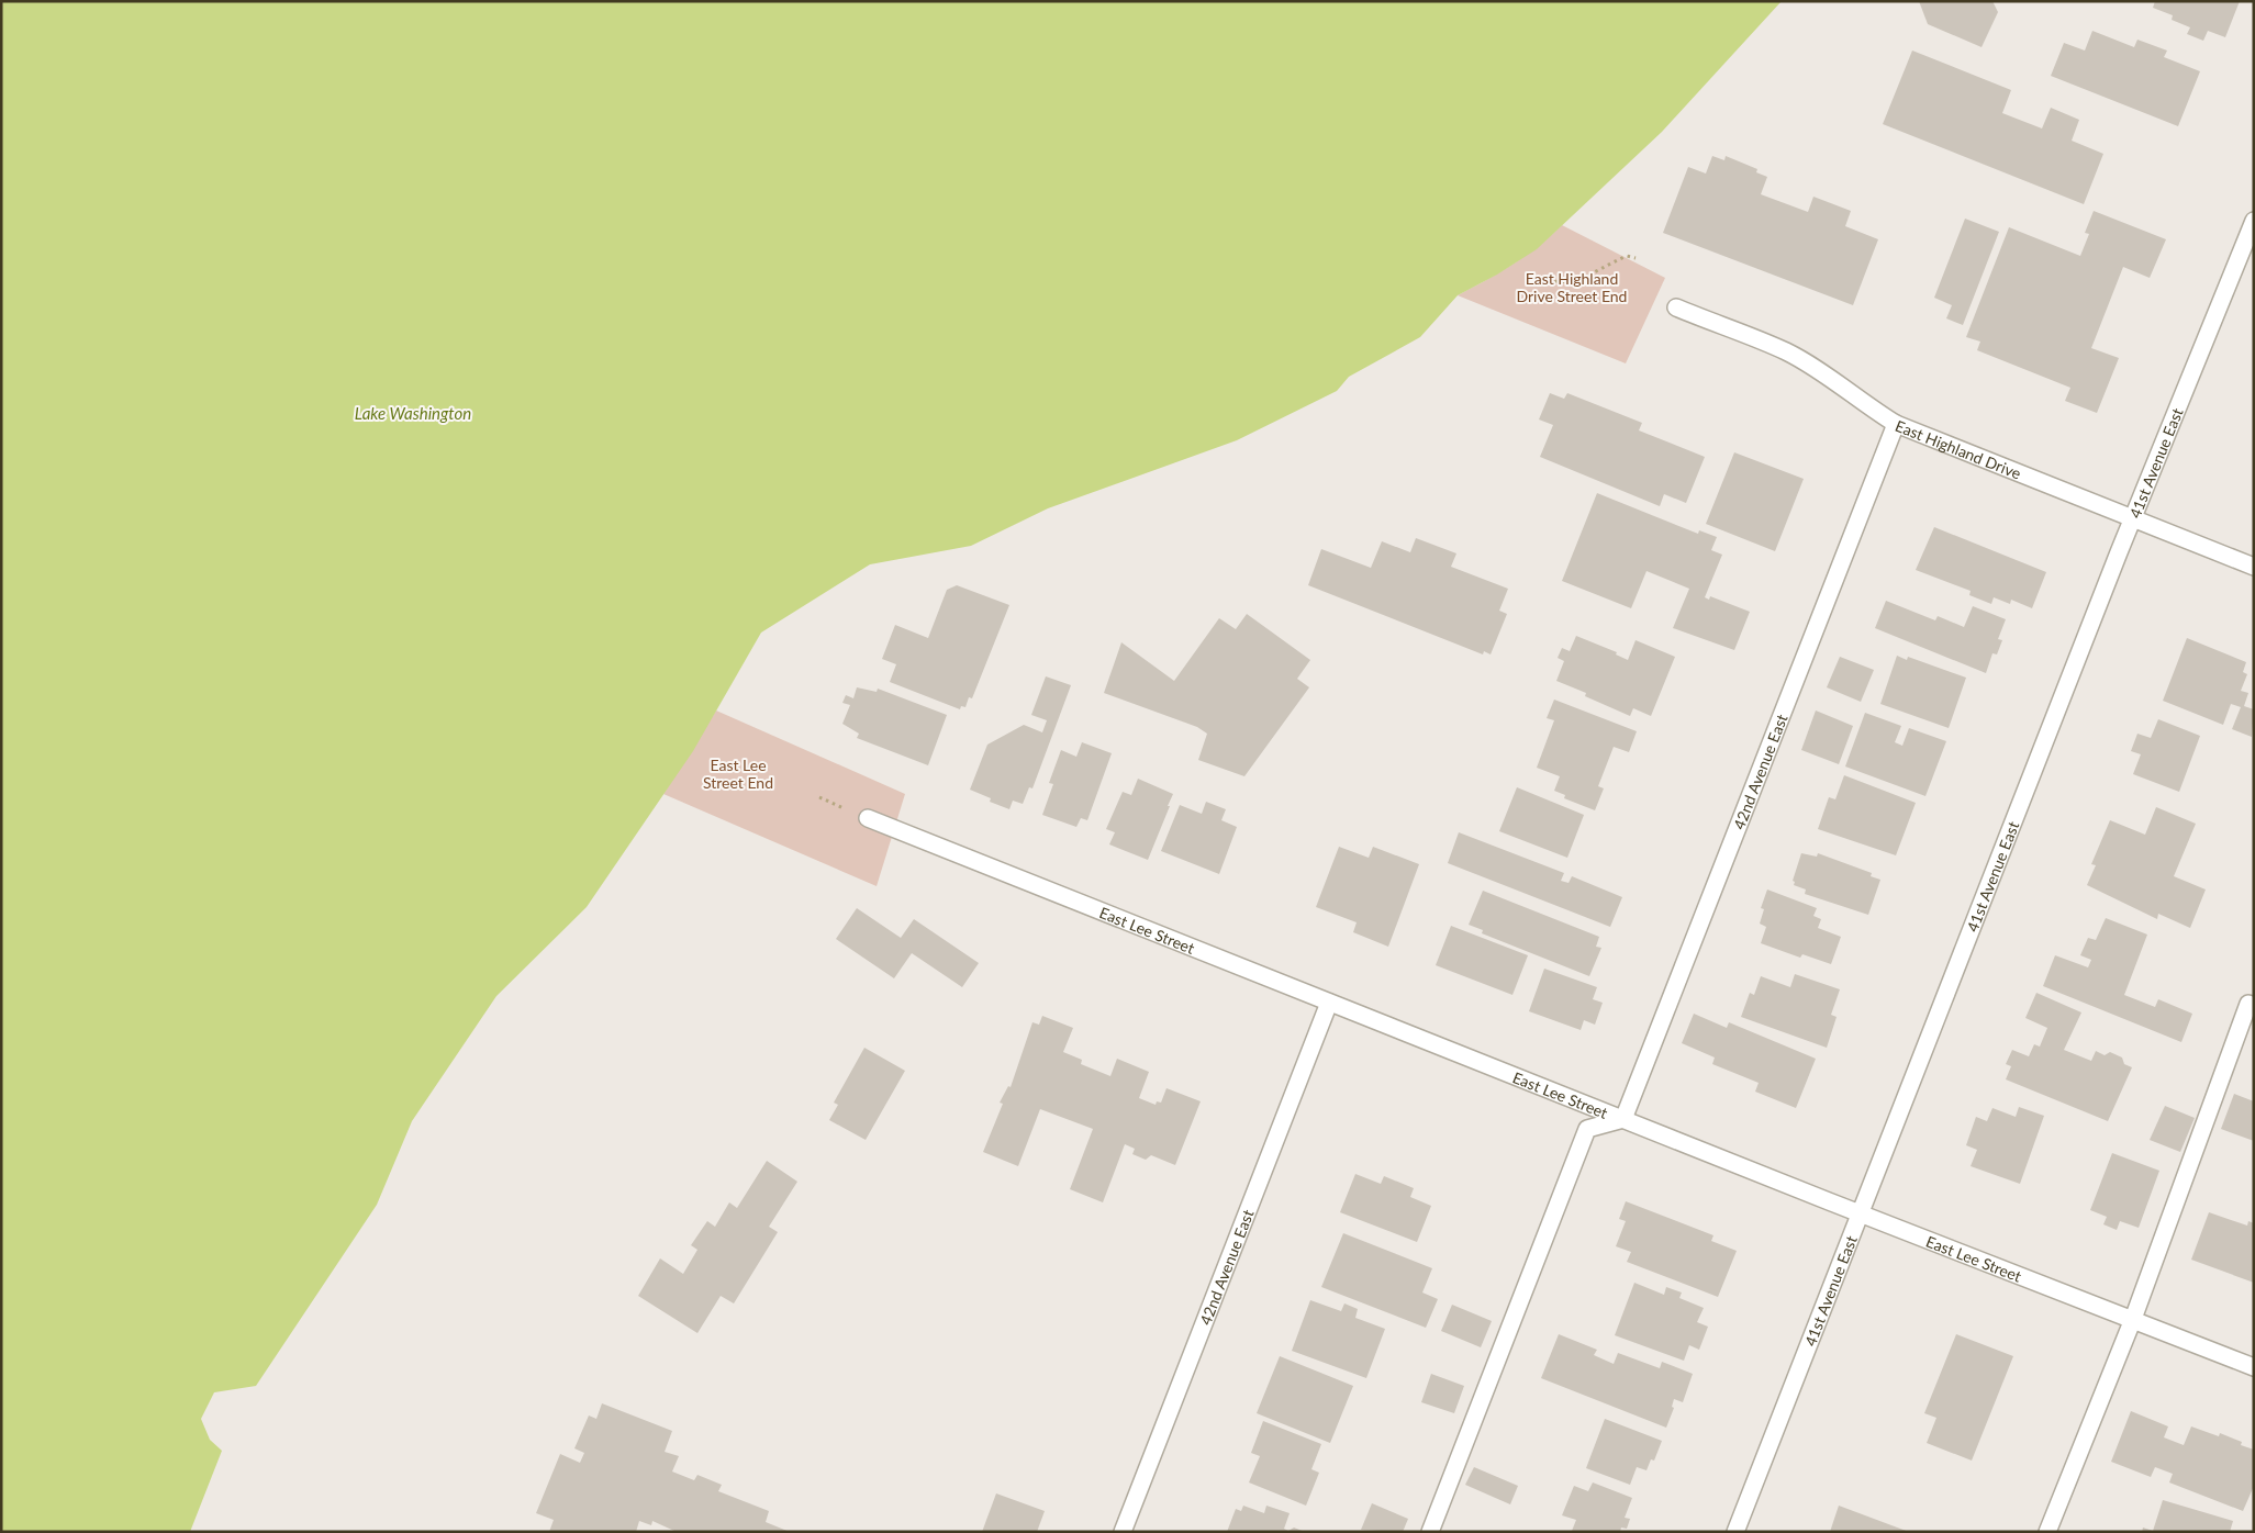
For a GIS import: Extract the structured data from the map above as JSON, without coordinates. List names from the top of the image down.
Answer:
{
  "streets": {
    "street": [
      "East Highland Drive",
      "41st Avenue East",
      "42nd Avenue East",
      "East Lee Street"
    ]
  },
  "crossings": [
    ["East Highland Drive", "41st Avenue East"],
    ["East Highland Drive", "42nd Avenue East"],
    ["41st Avenue East", "East Lee Street"],
    ["42nd Avenue East", "East Lee Street"]
  ],
  "water": ["Lake Washington"],
  "parks": ["East Highland Drive Street End", "East Lee Street End"]
}
